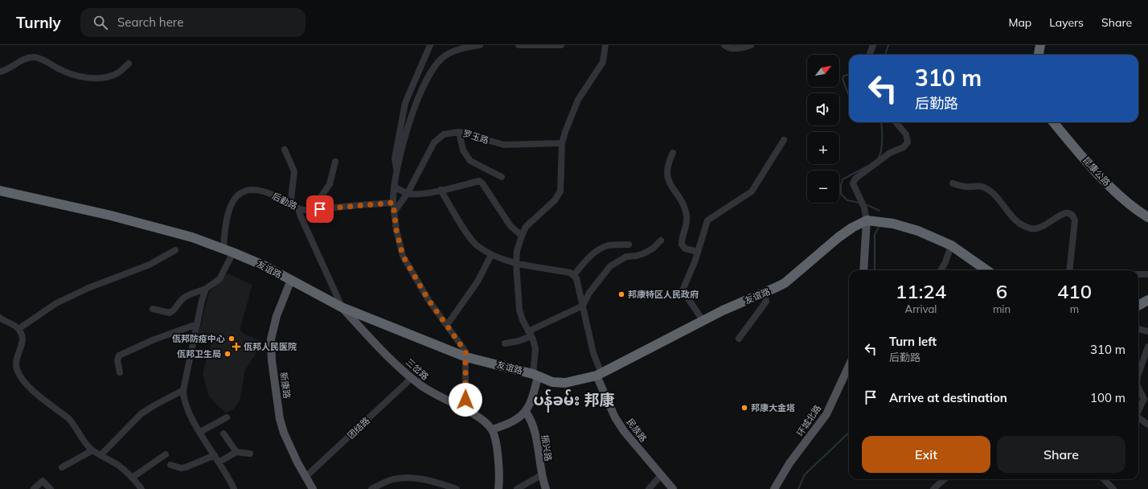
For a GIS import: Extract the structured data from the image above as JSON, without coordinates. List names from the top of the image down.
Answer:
{
  "streets": {
    "highway": ["昆康公路", "友谊路"],
    "main road": [
      "三岔路",
      "新康路",
      "环城北路",
      "民族路",
      "振兴路"
    ],
    "street": ["罗玉路", "后勤路", "团结路"]
  },
  "crossings": [
    ["后勤路", "友谊路"],
    ["友谊路", "三岔路"],
    ["友谊路", "新康路"],
    ["友谊路", "民族路"],
    ["三岔路", "团结路"],
    ["新康路", "团结路"]
  ],
  "districts": ["ပန်ခမ်း 邦康"],
  "places": {
    "other": [
      "邦康特区人民政府",
      "佤邦防疫中心",
      "佤邦卫生局",
      "邦康大金塔"
    ],
    "health": ["佤邦人民医院"]
  },
  "north": "top right",
  "page": {
    "header": "Turnly",
    "search": "Search here",
    "nav": ["Map", "Layers", "Share"],
    "map_buttons": ["+", "−"],
    "turn": ["310 m", "后勤路"],
    "eta": [
      "11:24",
      "Arrival",
      "6",
      "min",
      "410",
      "m"
    ],
    "list": [
      {
        "name": "Turn left",
        "note": "后勤路",
        "value": "310 m"
      },
      {
        "name": "Arrive at destination",
        "value": "100 m"
      }
    ],
    "buttons": ["Exit", "Share"]
  }
}
